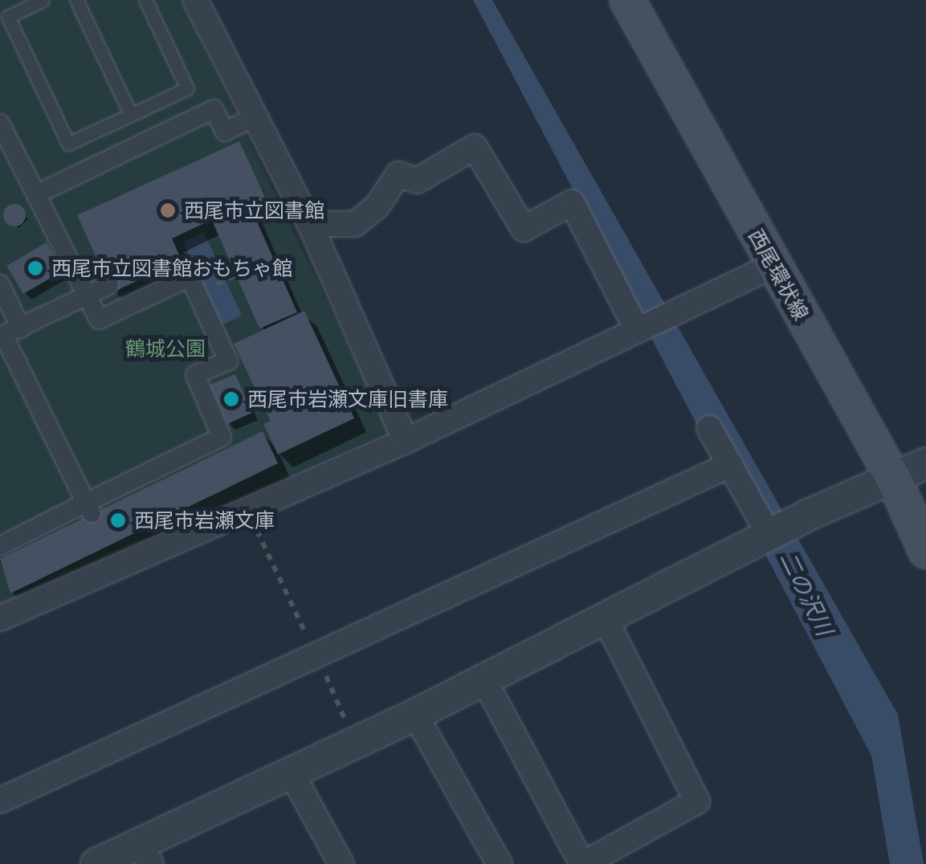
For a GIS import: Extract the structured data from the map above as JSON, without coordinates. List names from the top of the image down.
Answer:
{
  "streets": {
    "main road": ["西尾環状線"]
  },
  "water": ["二の沢川"],
  "parks": ["鶴城公園"],
  "places": [
    "西尾市立図書館",
    "西尾市立図書館おもちゃ館",
    "西尾市岩瀬文庫旧書庫",
    "西尾市岩瀬文庫"
  ]
}
